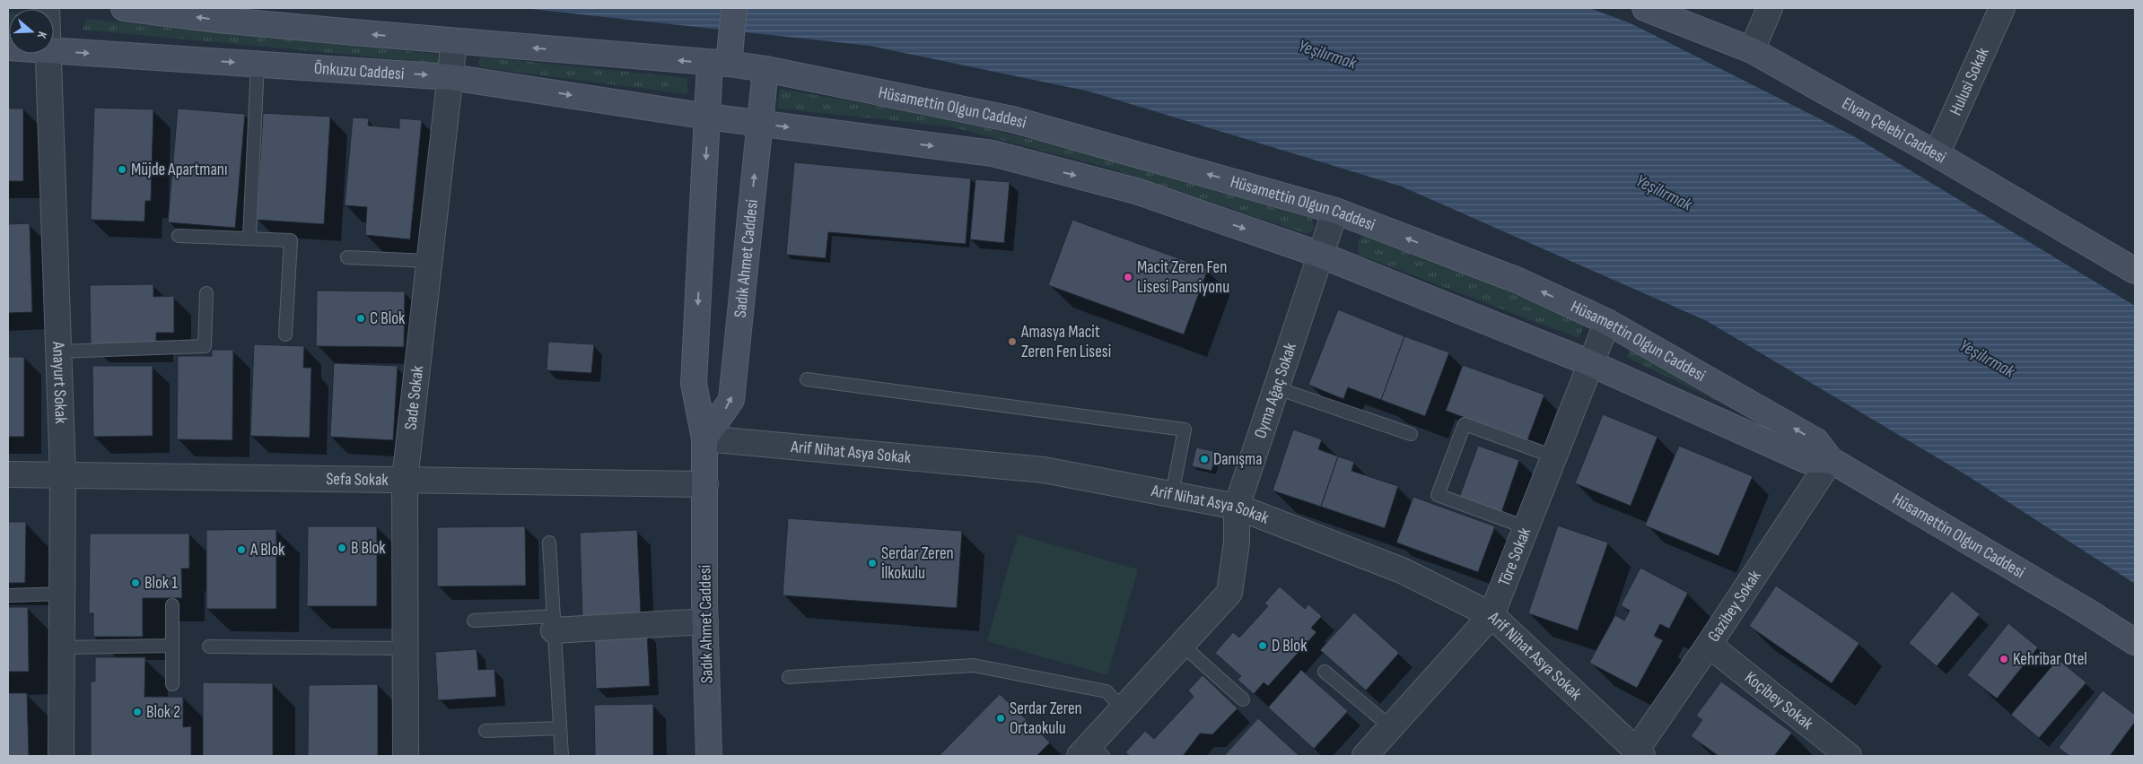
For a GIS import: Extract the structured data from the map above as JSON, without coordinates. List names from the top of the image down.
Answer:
{
  "streets": {
    "street": [
      "Önkuzu Caddesi",
      "Hulusi Sokak",
      "Hüsamettin Olgun Caddesi",
      "Elvan Çelebi Caddesi",
      "Sadık Ahmet Caddesi",
      "Anayurt Sokak",
      "Oyma Ağaç Sokak",
      "Sade Sokak",
      "Arif Nihat Asya Sokak",
      "Sefa Sokak",
      "Töre Sokak",
      "Gazibey Sokak",
      "Koçibey Sokak"
    ]
  },
  "crossings": [
    ["Önkuzu Caddesi", "Hüsamettin Olgun Caddesi"],
    ["Önkuzu Caddesi", "Sadık Ahmet Caddesi"],
    ["Önkuzu Caddesi", "Sade Sokak"],
    ["Hulusi Sokak", "Elvan Çelebi Caddesi"],
    ["Hüsamettin Olgun Caddesi", "Sadık Ahmet Caddesi"],
    ["Hüsamettin Olgun Caddesi", "Oyma Ağaç Sokak"],
    ["Hüsamettin Olgun Caddesi", "Töre Sokak"],
    ["Hüsamettin Olgun Caddesi", "Gazibey Sokak"],
    ["Sadık Ahmet Caddesi", "Arif Nihat Asya Sokak"],
    ["Sadık Ahmet Caddesi", "Sefa Sokak"],
    ["Anayurt Sokak", "Sefa Sokak"],
    ["Oyma Ağaç Sokak", "Arif Nihat Asya Sokak"],
    ["Sade Sokak", "Sefa Sokak"],
    ["Arif Nihat Asya Sokak", "Töre Sokak"],
    ["Arif Nihat Asya Sokak", "Gazibey Sokak"],
    ["Gazibey Sokak", "Koçibey Sokak"]
  ],
  "water": ["Yeşilırmak"],
  "places": [
    "Müjde Apartmanı",
    "Macit Zeren Fen Lisesi Pansiyonu",
    "C Blok",
    "Amasya Macit Zeren Fen Lisesi",
    "Danışma",
    "B Blok",
    "A Blok",
    "Serdar Zeren İlkokulu",
    "Blok 1",
    "D Blok",
    "Kehribar Otel",
    "Blok 2",
    "Serdar Zeren Ortaokulu"
  ],
  "north": "right"
}
